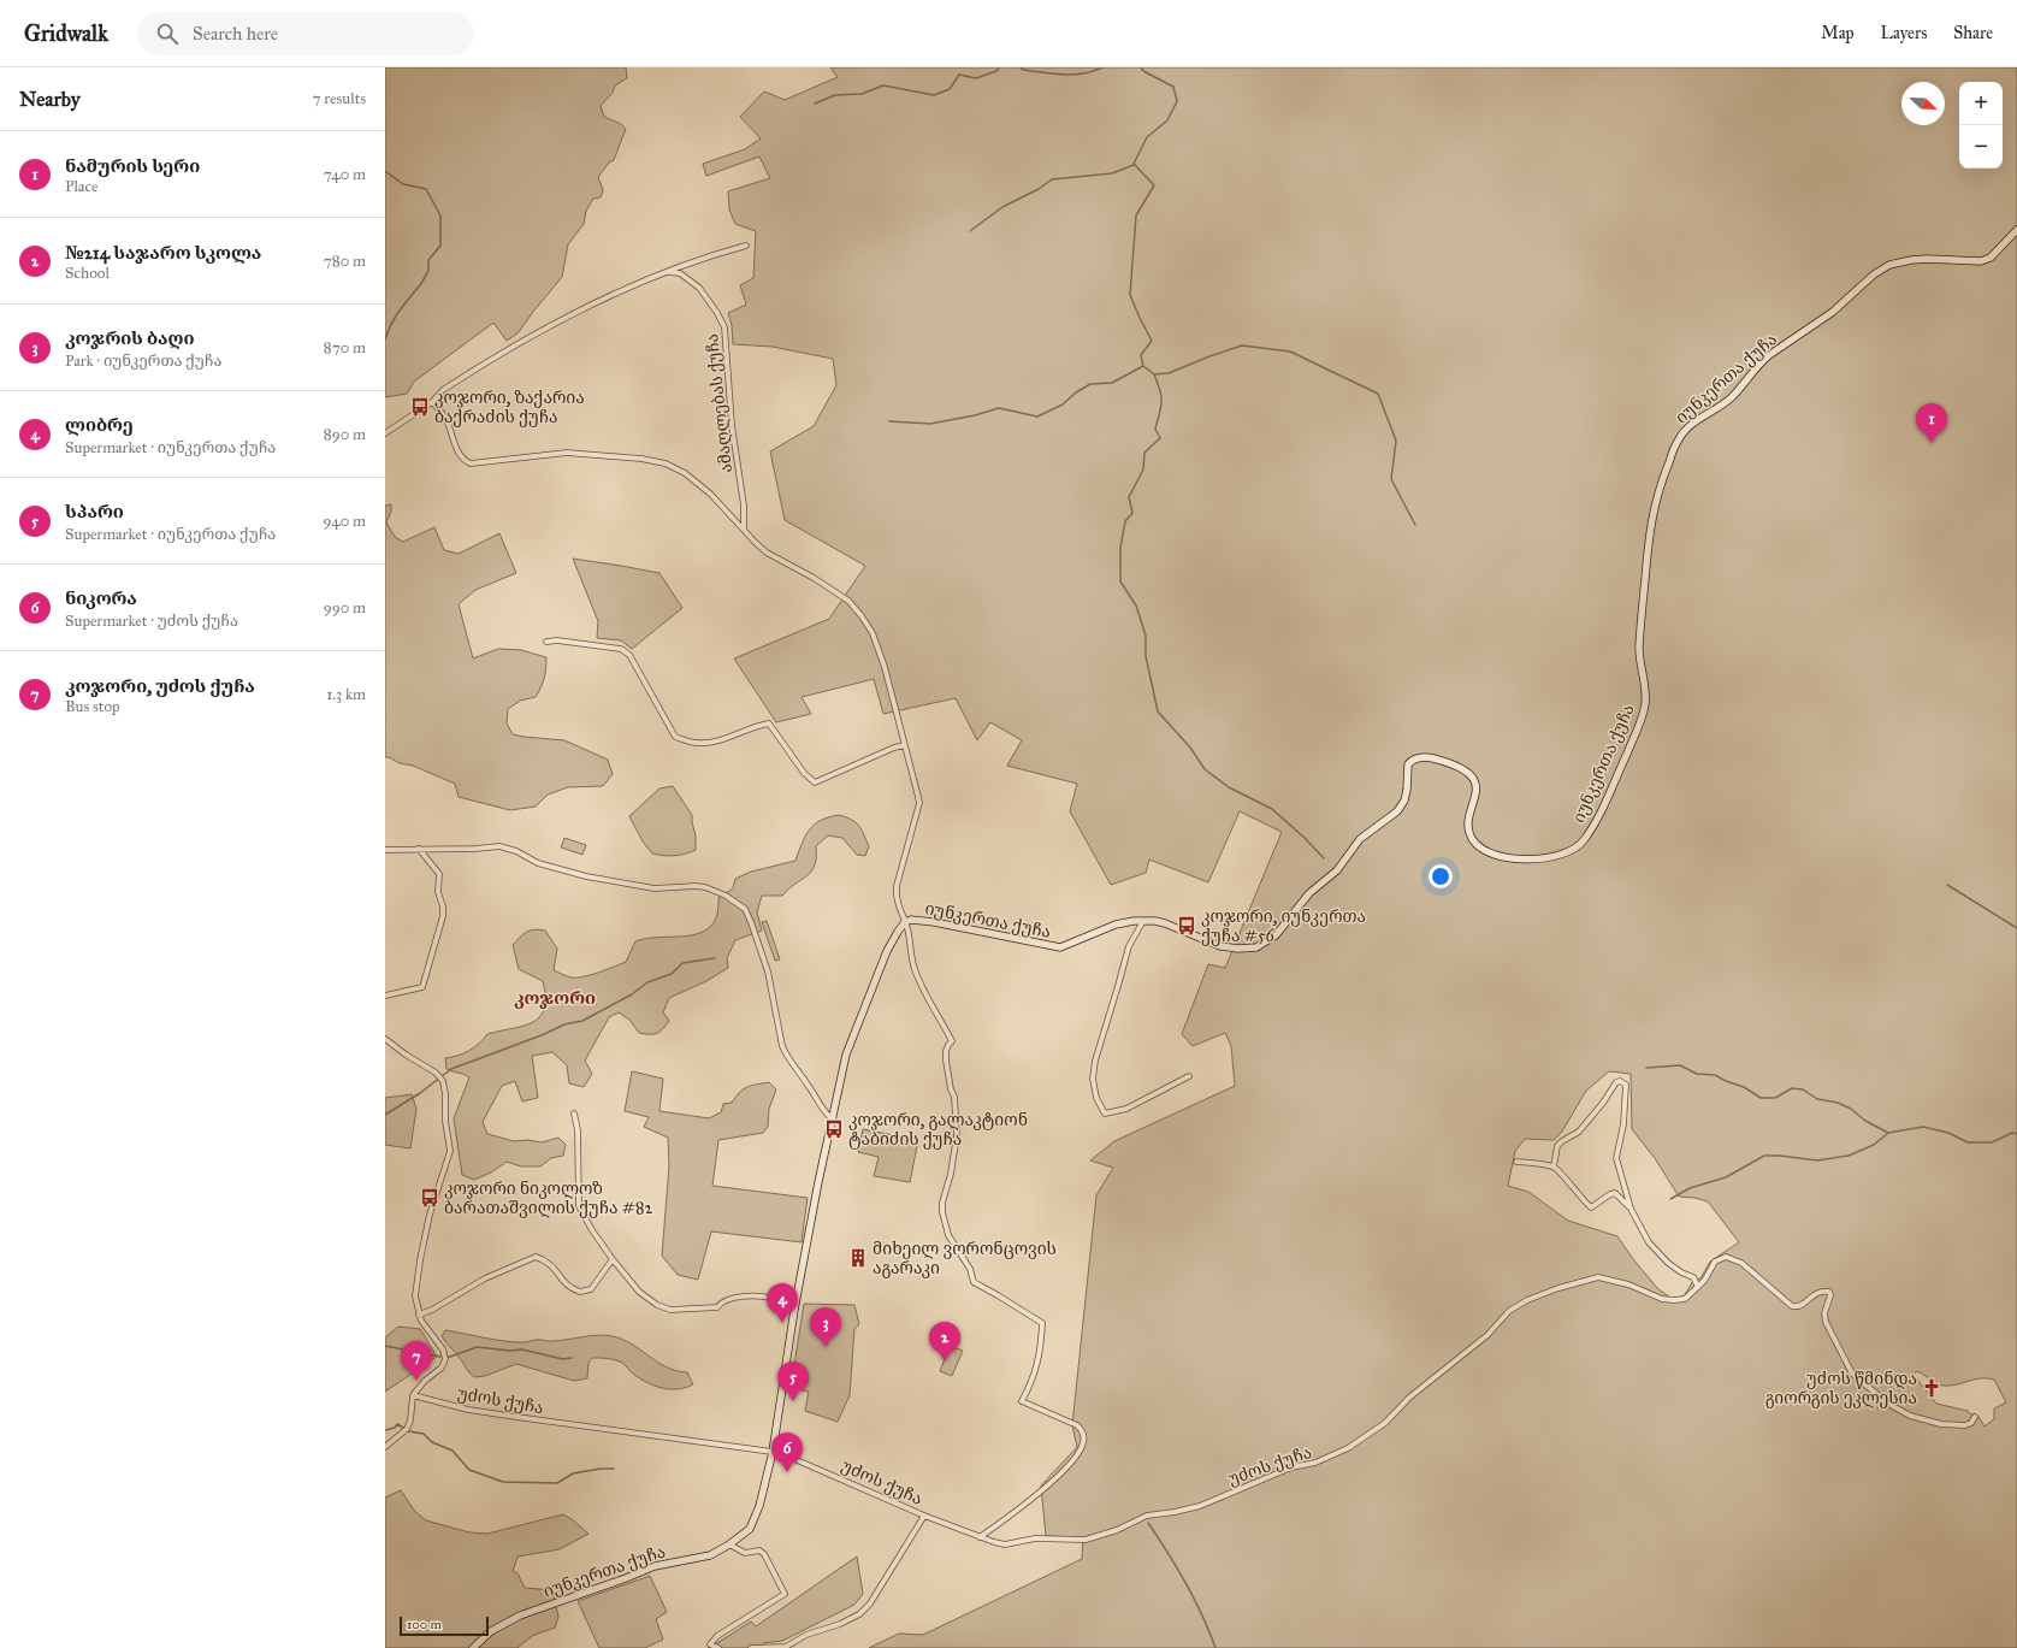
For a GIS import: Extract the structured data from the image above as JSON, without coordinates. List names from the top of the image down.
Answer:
{
  "streets": {
    "main road": ["იუნკერთა ქუჩა"],
    "street": ["ამაღლებას ქუჩა", "უძოს ქუჩა"]
  },
  "crossings": [
    ["იუნკერთა ქუჩა", "უძოს ქუჩა"]
  ],
  "districts": ["კოჯორი"],
  "places": {
    "bus stop": [
      "კოჯორი, ზაქარია ბაქრაძის ქუჩა",
      "კოჯორი, იუნკერთა ქუჩა #56",
      "კოჯორი, გალაკტიონ ტაბიძის ქუჩა",
      "კოჯორი ნიკოლოზ ბარათაშვილის ქუჩა #82"
    ],
    "building": ["მიხეილ ვორონცოვის აგარაკი"],
    "church": ["უძოს წმინდა გიორგის ეკლესია"]
  },
  "scale_bar": "100 m",
  "north": "bottom right",
  "page": {
    "header": "Gridwalk",
    "search": "Search here",
    "nav": ["Map", "Layers", "Share"],
    "heading": ["Nearby", "7 results"],
    "map_buttons": ["+", "−"],
    "list": [
      {
        "mark": "1",
        "name": "ნამურის სერი",
        "note": "Place",
        "value": "740 m"
      },
      {
        "mark": "2",
        "name": "№214 საჯარო სკოლა",
        "note": "School",
        "value": "780 m"
      },
      {
        "mark": "3",
        "name": "კოჯრის ბაღი",
        "note": "Park · იუნკერთა ქუჩა",
        "value": "870 m"
      },
      {
        "mark": "4",
        "name": "ლიბრე",
        "note": "Supermarket · იუნკერთა ქუჩა",
        "value": "890 m"
      },
      {
        "mark": "5",
        "name": "სპარი",
        "note": "Supermarket · იუნკერთა ქუჩა",
        "value": "940 m"
      },
      {
        "mark": "6",
        "name": "ნიკორა",
        "note": "Supermarket · უძოს ქუჩა",
        "value": "990 m"
      },
      {
        "mark": "7",
        "name": "კოჯორი, უძოს ქუჩა",
        "note": "Bus stop",
        "value": "1.3 km"
      }
    ],
    "pins": [
      "1",
      "4",
      "3",
      "2",
      "7",
      "5",
      "6"
    ],
    "scale": "100 m"
  }
}
